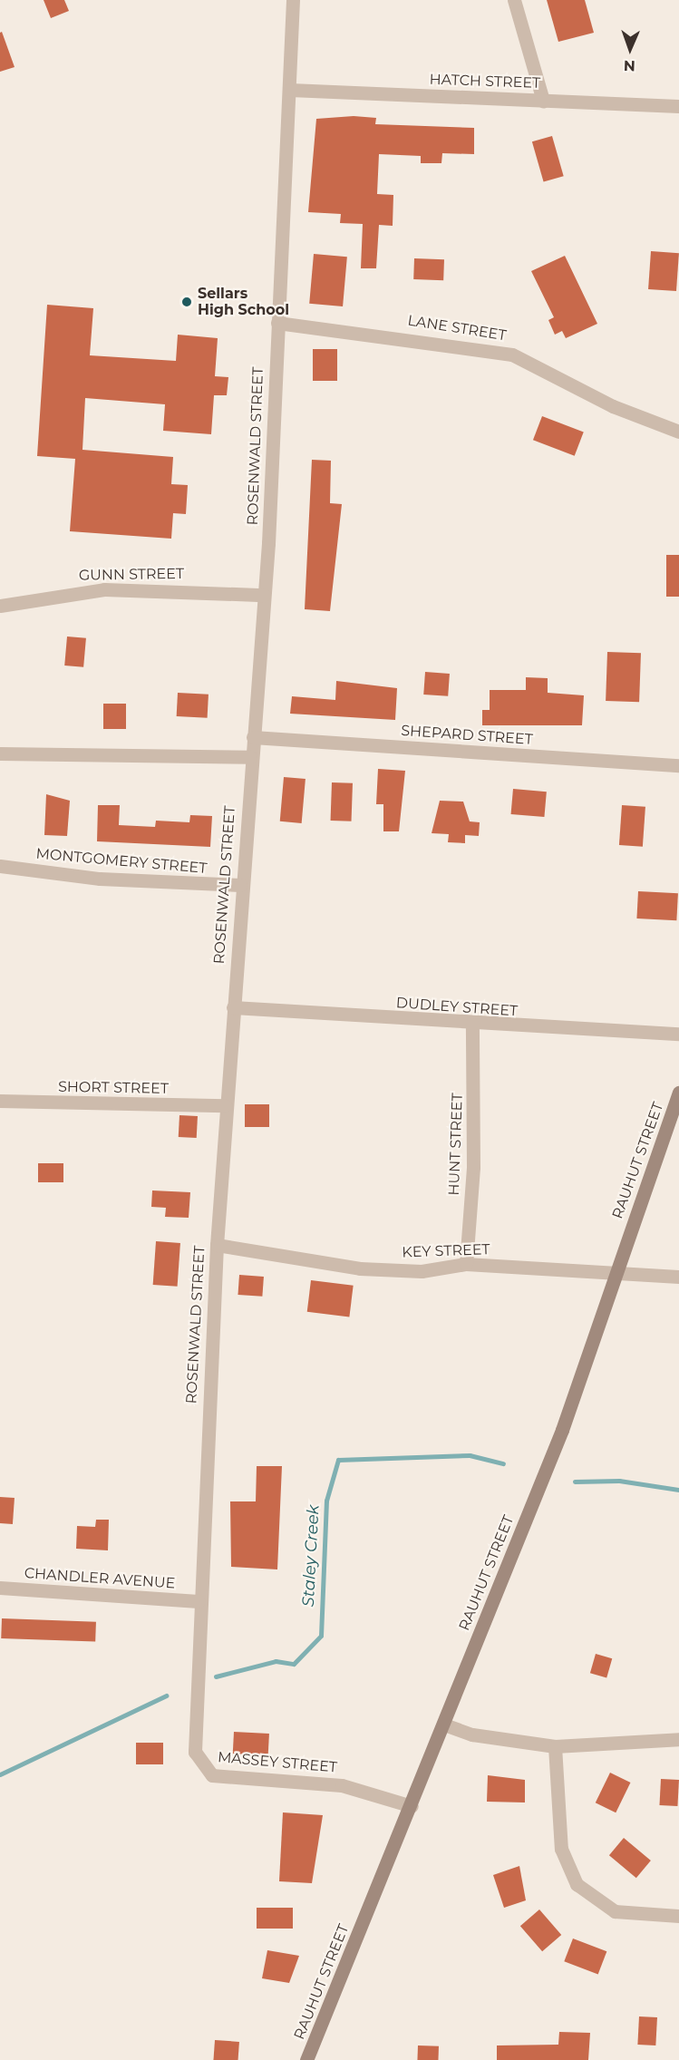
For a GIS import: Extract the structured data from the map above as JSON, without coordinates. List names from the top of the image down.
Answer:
{
  "streets": {
    "main road": ["RAUHUT STREET"],
    "street": [
      "HATCH STREET",
      "LANE STREET",
      "ROSENWALD STREET",
      "GUNN STREET",
      "SHEPARD STREET",
      "MONTGOMERY STREET",
      "DUDLEY STREET",
      "SHORT STREET",
      "HUNT STREET",
      "KEY STREET",
      "CHANDLER AVENUE",
      "MASSEY STREET"
    ]
  },
  "crossings": [
    ["HATCH STREET", "ROSENWALD STREET"],
    ["LANE STREET", "ROSENWALD STREET"],
    ["ROSENWALD STREET", "GUNN STREET"],
    ["ROSENWALD STREET", "SHEPARD STREET"],
    ["ROSENWALD STREET", "MONTGOMERY STREET"],
    ["ROSENWALD STREET", "DUDLEY STREET"],
    ["ROSENWALD STREET", "SHORT STREET"],
    ["ROSENWALD STREET", "KEY STREET"],
    ["ROSENWALD STREET", "CHANDLER AVENUE"],
    ["ROSENWALD STREET", "MASSEY STREET"],
    ["DUDLEY STREET", "HUNT STREET"],
    ["HUNT STREET", "KEY STREET"],
    ["RAUHUT STREET", "KEY STREET"],
    ["RAUHUT STREET", "MASSEY STREET"]
  ],
  "water": ["Staley Creek"],
  "places": ["Sellars High School"],
  "north": "bottom"
}
